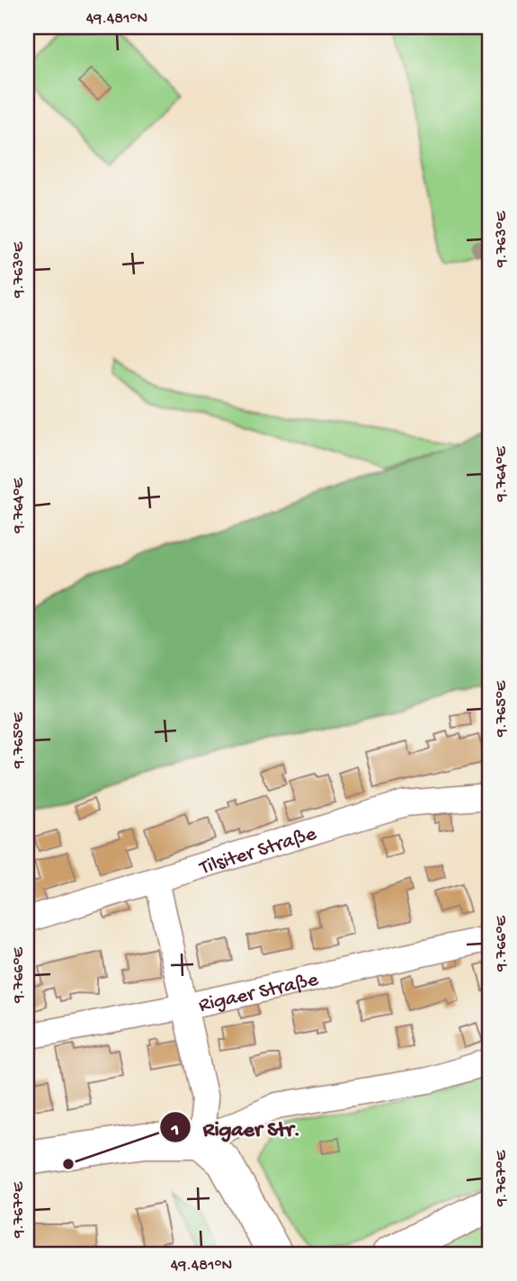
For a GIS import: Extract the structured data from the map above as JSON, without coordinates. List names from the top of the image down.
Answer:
{
  "streets": {
    "street": ["Tilsiter Straße", "Rigaer Straße"]
  },
  "places": ["Rigaer Str."],
  "coordinates": [
    "49.481°N",
    "9.763°E",
    "9.764°E",
    "9.765°E",
    "9.766°E",
    "9.767°E"
  ]
}
